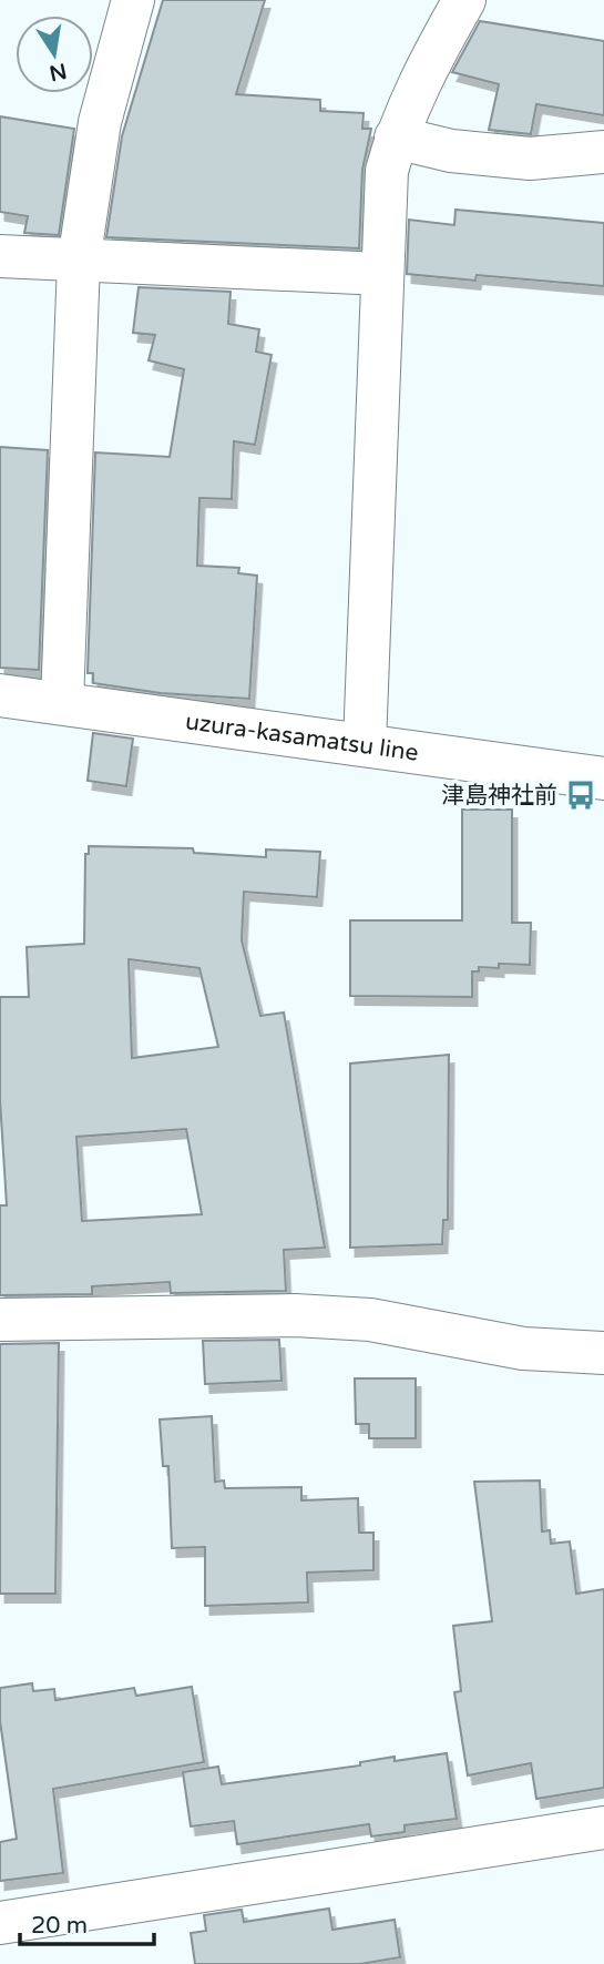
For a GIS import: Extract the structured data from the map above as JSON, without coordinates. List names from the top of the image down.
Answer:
{
  "streets": {
    "street": ["uzura-kasamatsu line"]
  },
  "places": {
    "bus stop": ["津島神社前"]
  },
  "scale_bar": "20 m",
  "north": "bottom"
}
